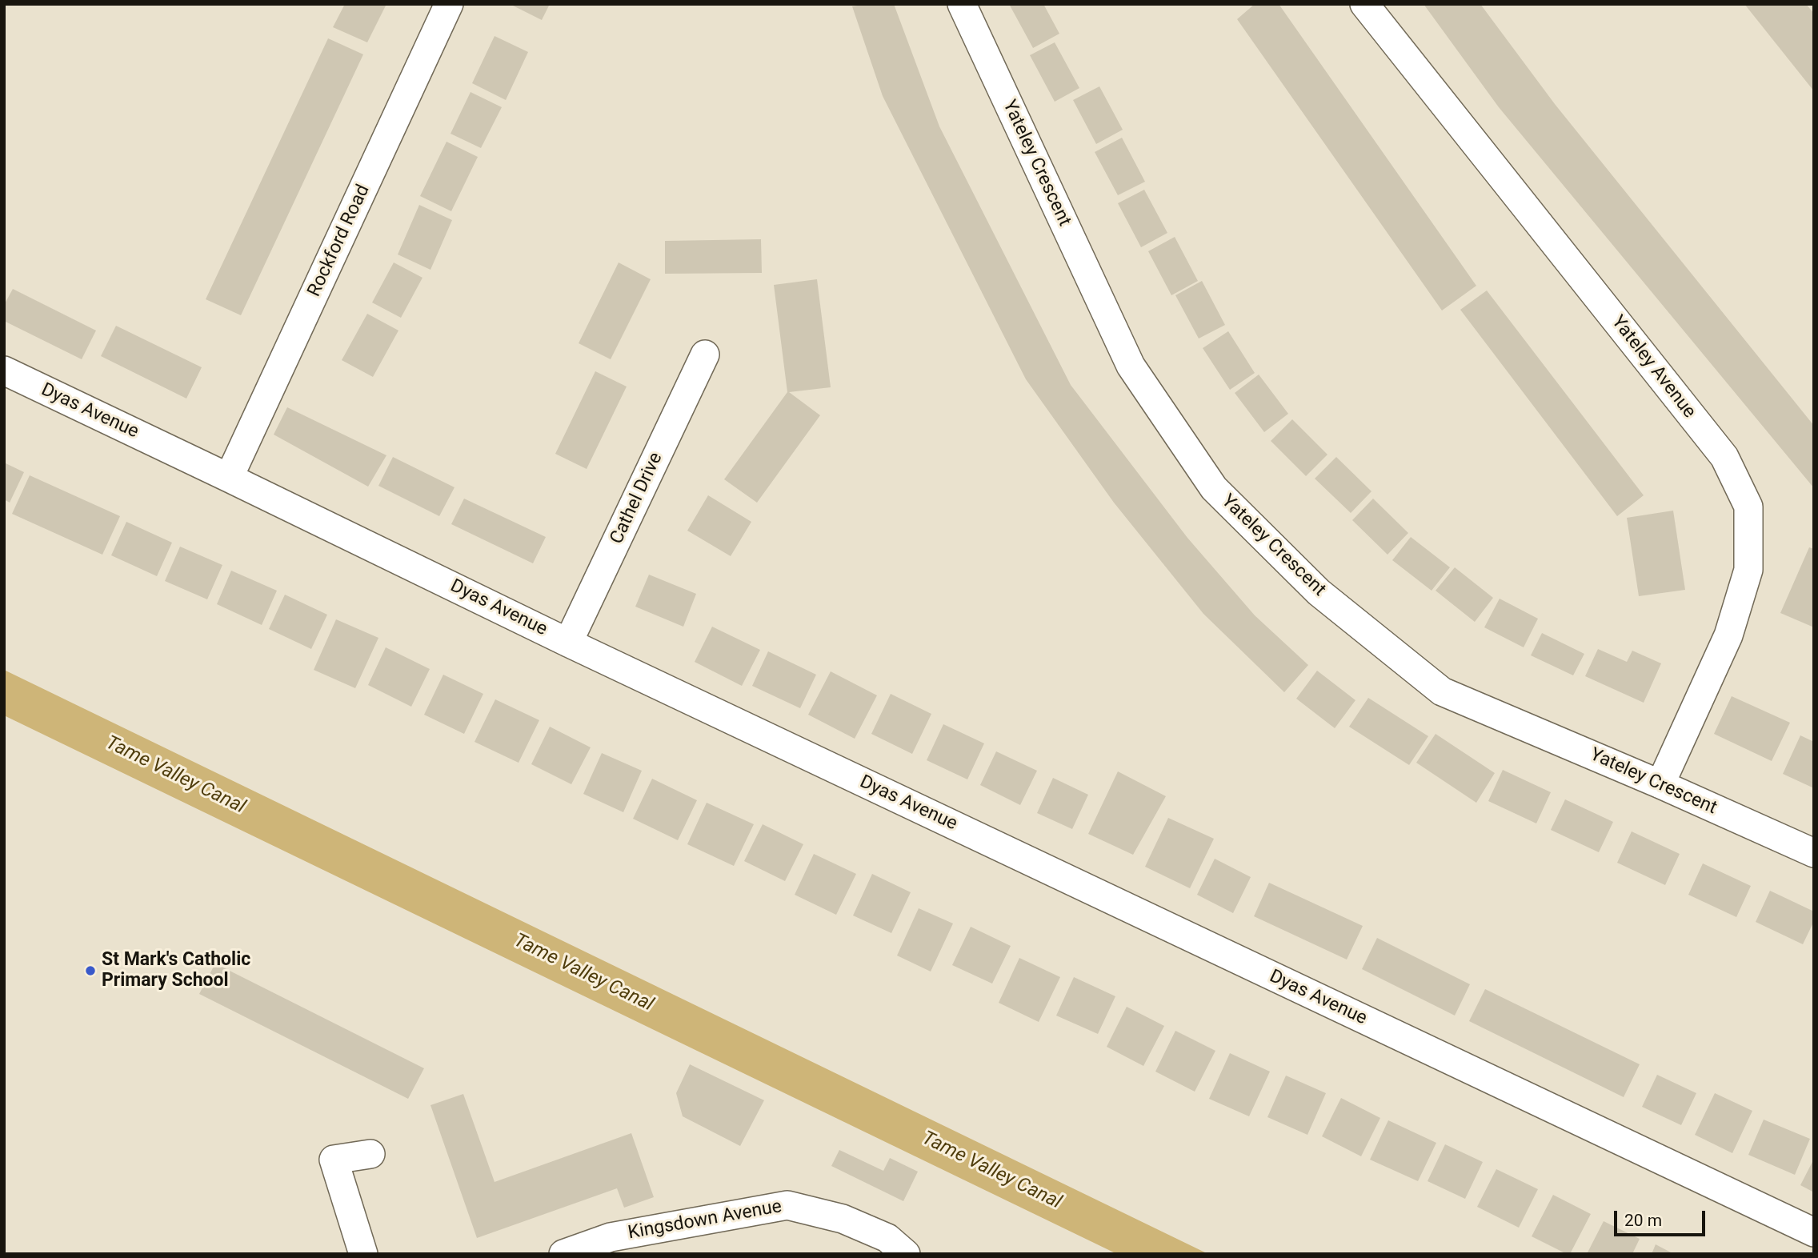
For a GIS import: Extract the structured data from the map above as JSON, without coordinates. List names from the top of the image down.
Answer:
{
  "streets": {
    "street": [
      "Yateley Crescent",
      "Rockford Road",
      "Yateley Avenue",
      "Dyas Avenue",
      "Cathel Drive",
      "Kingsdown Avenue"
    ]
  },
  "crossings": [
    ["Yateley Crescent", "Yateley Avenue"],
    ["Rockford Road", "Dyas Avenue"],
    ["Dyas Avenue", "Cathel Drive"]
  ],
  "water": ["Tame Valley Canal"],
  "places": ["St Mark's Catholic Primary School"],
  "scale_bar": "20 m"
}
